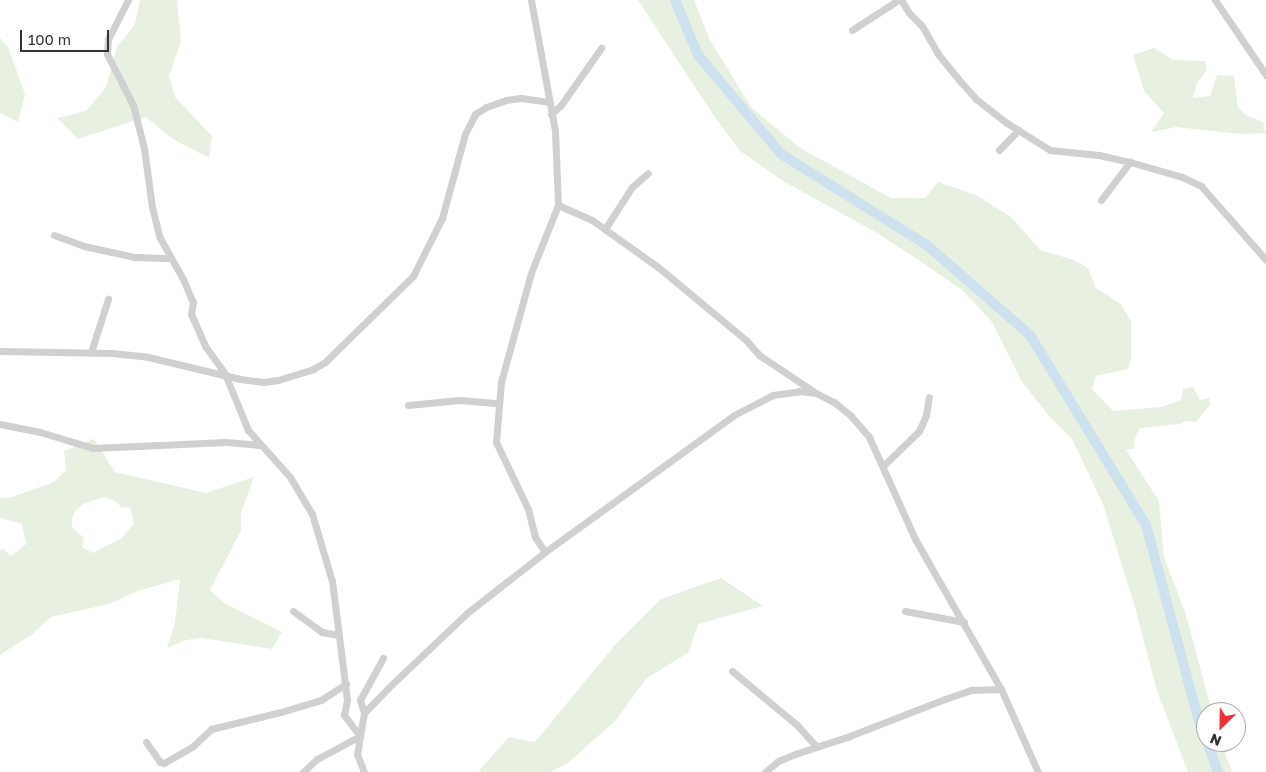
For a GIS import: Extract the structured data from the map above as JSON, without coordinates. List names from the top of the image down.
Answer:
{
  "scale_bar": "100 m",
  "north": "bottom left"
}
